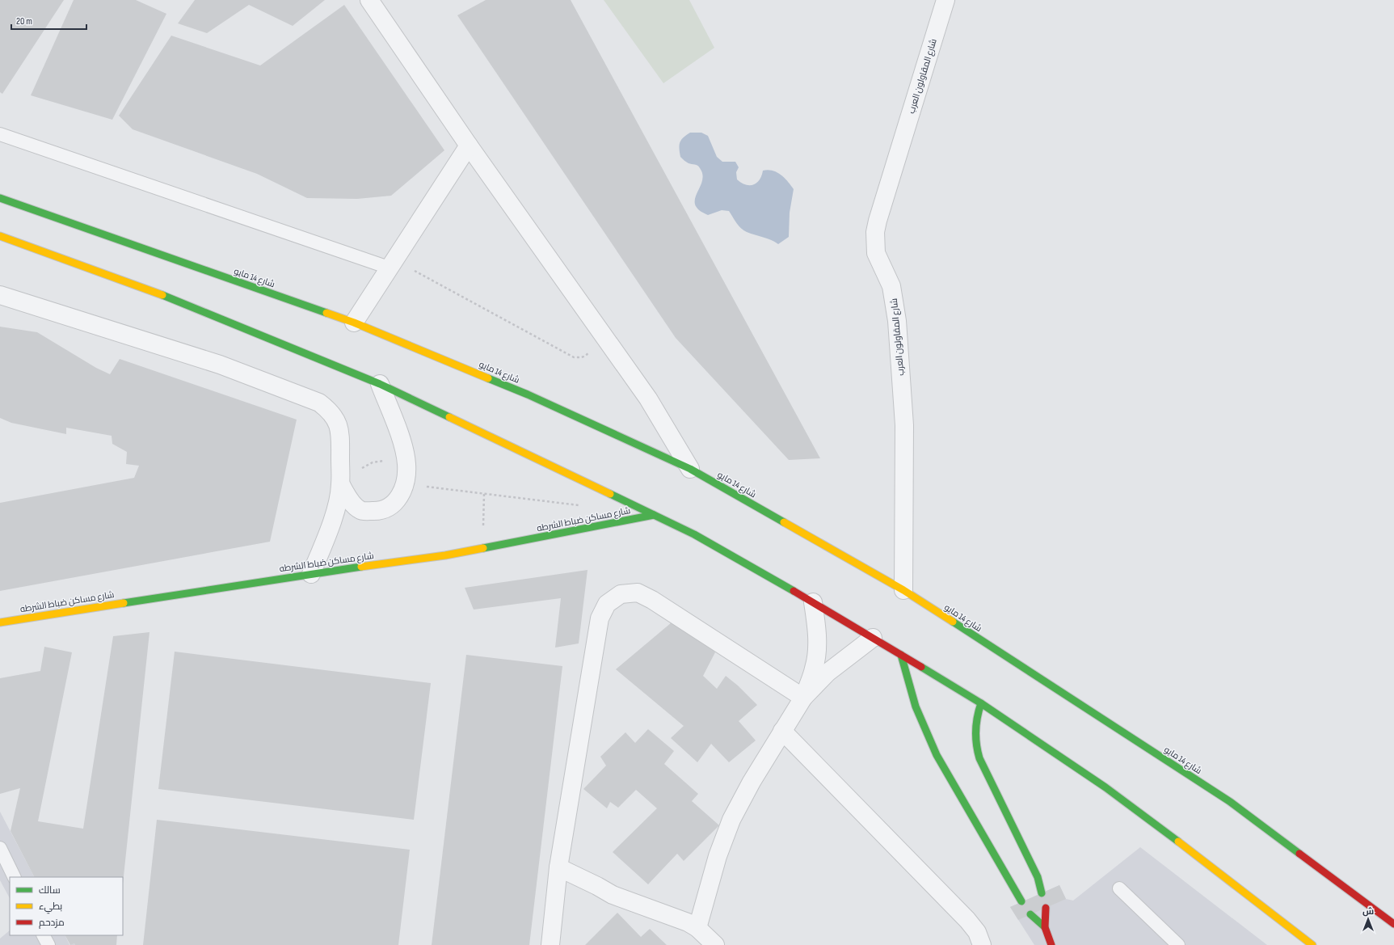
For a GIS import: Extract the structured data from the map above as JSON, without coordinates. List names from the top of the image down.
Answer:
{
  "streets": {
    "main road": ["شارع 14 مايو", "شارع مساكن ضباط الشرطه"],
    "street": ["شارع المقاولون العرب"]
  },
  "crossings": [
    ["شارع المقاولون العرب", "شارع 14 مايو"]
  ],
  "legend": ["سالك", "بطيء", "مزدحم"],
  "scale_bar": "20 m",
  "north": "top"
}
